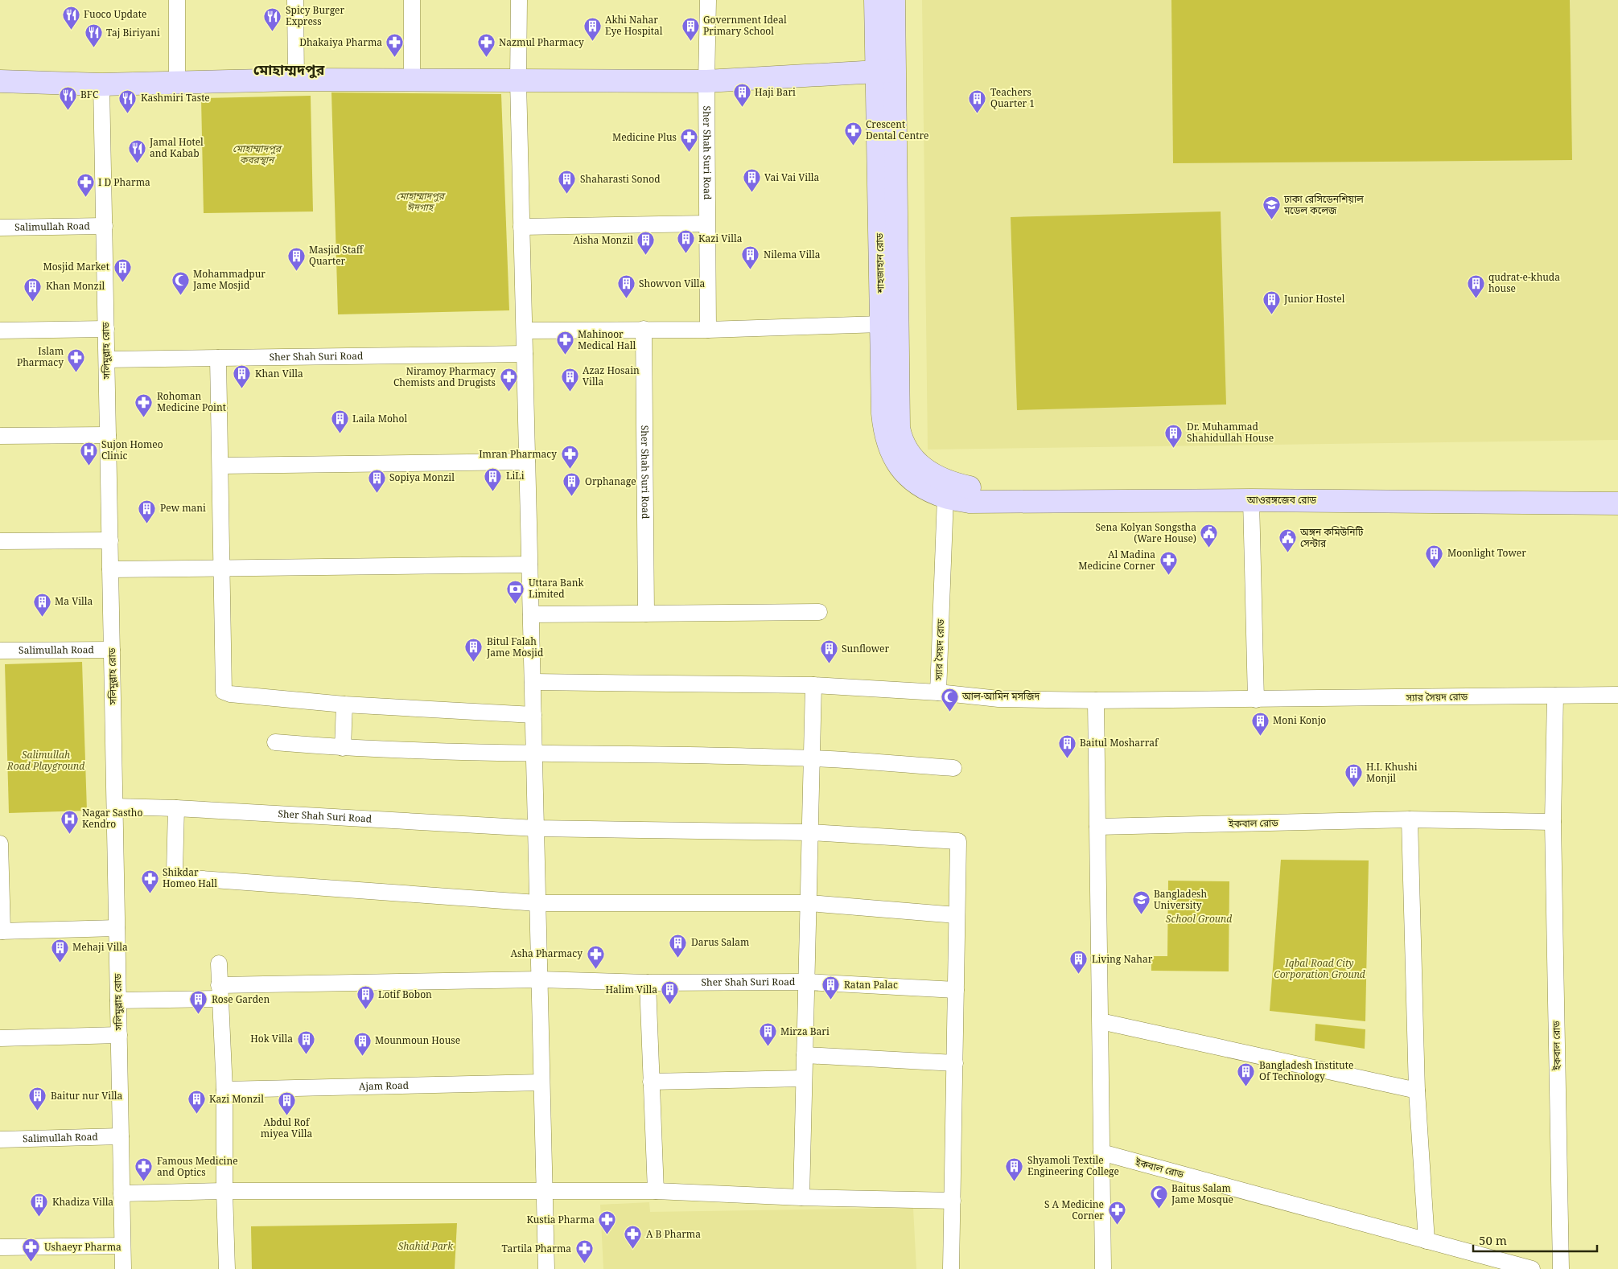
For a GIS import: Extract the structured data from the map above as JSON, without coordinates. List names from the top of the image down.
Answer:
{
  "streets": {
    "street": [
      "Sher Shah Suri Road",
      "Salimullah Road",
      "শাহজাহান রোড",
      "সলিমুল্লাহ রোড",
      "আওরঙ্গজেব রোড",
      "স্যার সৈয়দ রোড",
      "ইকবাল রোড",
      "Ajam Road"
    ]
  },
  "crossings": [
    ["Sher Shah Suri Road", "সলিমুল্লাহ রোড"],
    ["Salimullah Road", "সলিমুল্লাহ রোড"],
    ["শাহজাহান রোড", "আওরঙ্গজেব রোড"],
    ["শাহজাহান রোড", "স্যার সৈয়দ রোড"],
    ["আওরঙ্গজেব রোড", "স্যার সৈয়দ রোড"],
    ["স্যার সৈয়দ রোড", "ইকবাল রোড"]
  ],
  "districts": ["মোহাম্মদপুর"],
  "parks": [
    "মোহাম্মাদপুর কবরস্থান",
    "মোহাম্মাদপুর ঈদগাহ",
    "Salimullah Road Playground",
    "School Ground",
    "Iqbal Road City Corporation Ground",
    "Shahid Park"
  ],
  "places": {
    "restaurant": [
      "Fuoco Update",
      "Spicy Burger Express",
      "Taj Biriyani",
      "BFC",
      "Kashmiri Taste",
      "Jamal Hotel and Kabab"
    ],
    "building": [
      "Akhi Nahar Eye Hospital",
      "Government Ideal Primary School",
      "Haji Bari",
      "Teachers Quarter 1",
      "Vai Vai Villa",
      "Shaharasti Sonod",
      "Kazi Villa",
      "Aisha Monzil",
      "Nilema Villa",
      "Masjid Staff Quarter",
      "Mosjid Market",
      "qudrat-e-khuda house",
      "Showvon Villa",
      "Khan Monzil",
      "Junior Hostel",
      "Khan Villa",
      "Azaz Hosain Villa",
      "Laila Mohol",
      "Dr. Muhammad Shahidullah House",
      "LiLi",
      "Sopiya Monzil",
      "Orphanage",
      "Pew mani",
      "Moonlight Tower",
      "Ma Villa",
      "Bitul Falah Jame Mosjid",
      "Sunflower",
      "Moni Konjo",
      "Baitul Mosharraf",
      "H.I. Khushi Monjil",
      "Darus Salam",
      "Mehaji Villa",
      "Living Nahar",
      "Ratan Palac",
      "Halim Villa",
      "Lotif Bobon",
      "Rose Garden",
      "Mirza Bari",
      "Hok Villa",
      "Mounmoun House",
      "Bangladesh Institute Of Technology",
      "Baitur nur Villa",
      "Kazi Monzil",
      "Abdul Rof miyea Villa",
      "Shyamoli Textile Engineering College",
      "Khadiza Villa"
    ],
    "pharmacy": [
      "Dhakaiya Pharma",
      "Nazmul Pharmacy",
      "Crescent Dental Centre",
      "Medicine Plus",
      "I D Pharma",
      "Mahinoor Medical Hall",
      "Islam Pharmacy",
      "Niramoy Pharmacy Chemists and Drugists",
      "Rohoman Medicine Point",
      "Imran Pharmacy",
      "Al Madina Medicine Corner",
      "Shikdar Homeo Hall",
      "Asha Pharmacy",
      "Famous Medicine and Optics",
      "S A Medicine Corner",
      "Kustia Pharma",
      "A B Pharma",
      "Ushaeyr Pharma",
      "Tartila Pharma"
    ],
    "school or university": ["ঢাকা রেসিডেনশিয়াল মডেল কলেজ", "Bangladesh University"],
    "mosque": ["Mohammadpur Jame Mosjid", "আল-আমিন মসজিদ", "Baitus Salam Jame Mosque"],
    "hospital": ["Sujon Homeo Clinic", "Nagar Sastho Kendro"],
    "public building": ["Sena Kolyan Songstha (Ware House)", "অঙ্গন কমিউনিটি সেন্টার"],
    "bank": ["Uttara Bank Limited"]
  },
  "scale_bar": "50 m"
}
